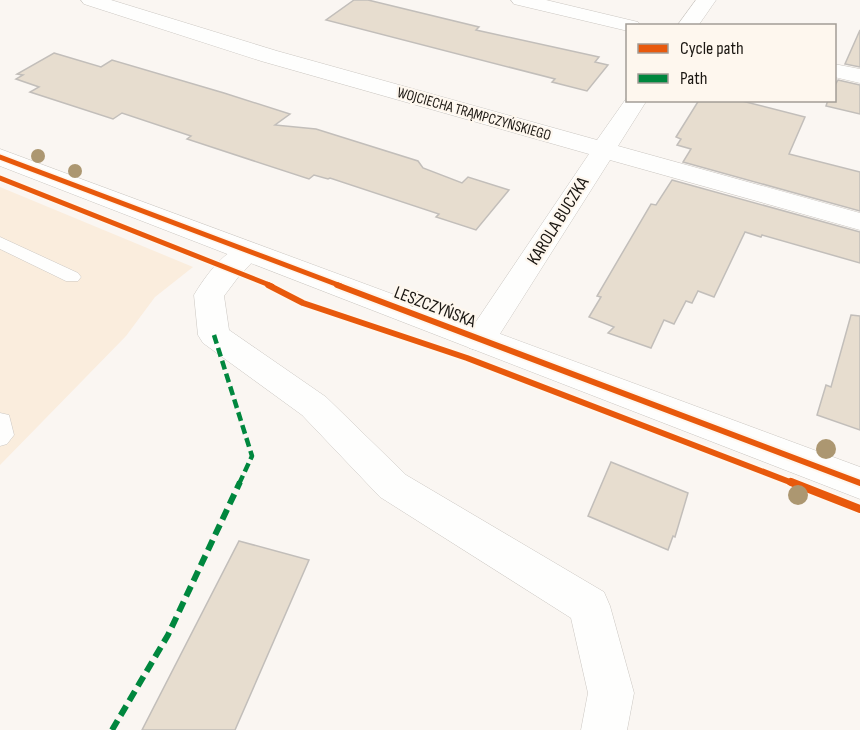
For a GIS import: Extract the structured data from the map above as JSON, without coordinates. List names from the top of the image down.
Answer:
{
  "streets": {
    "street": ["WOJCIECHA TRĄMPCZYŃSKIEGO", "KAROLA BUCZKA", "LESZCZYŃSKA"]
  },
  "crossings": [
    ["WOJCIECHA TRĄMPCZYŃSKIEGO", "KAROLA BUCZKA"],
    ["KAROLA BUCZKA", "LESZCZYŃSKA"]
  ],
  "legend": ["Cycle path", "Path"]
}
